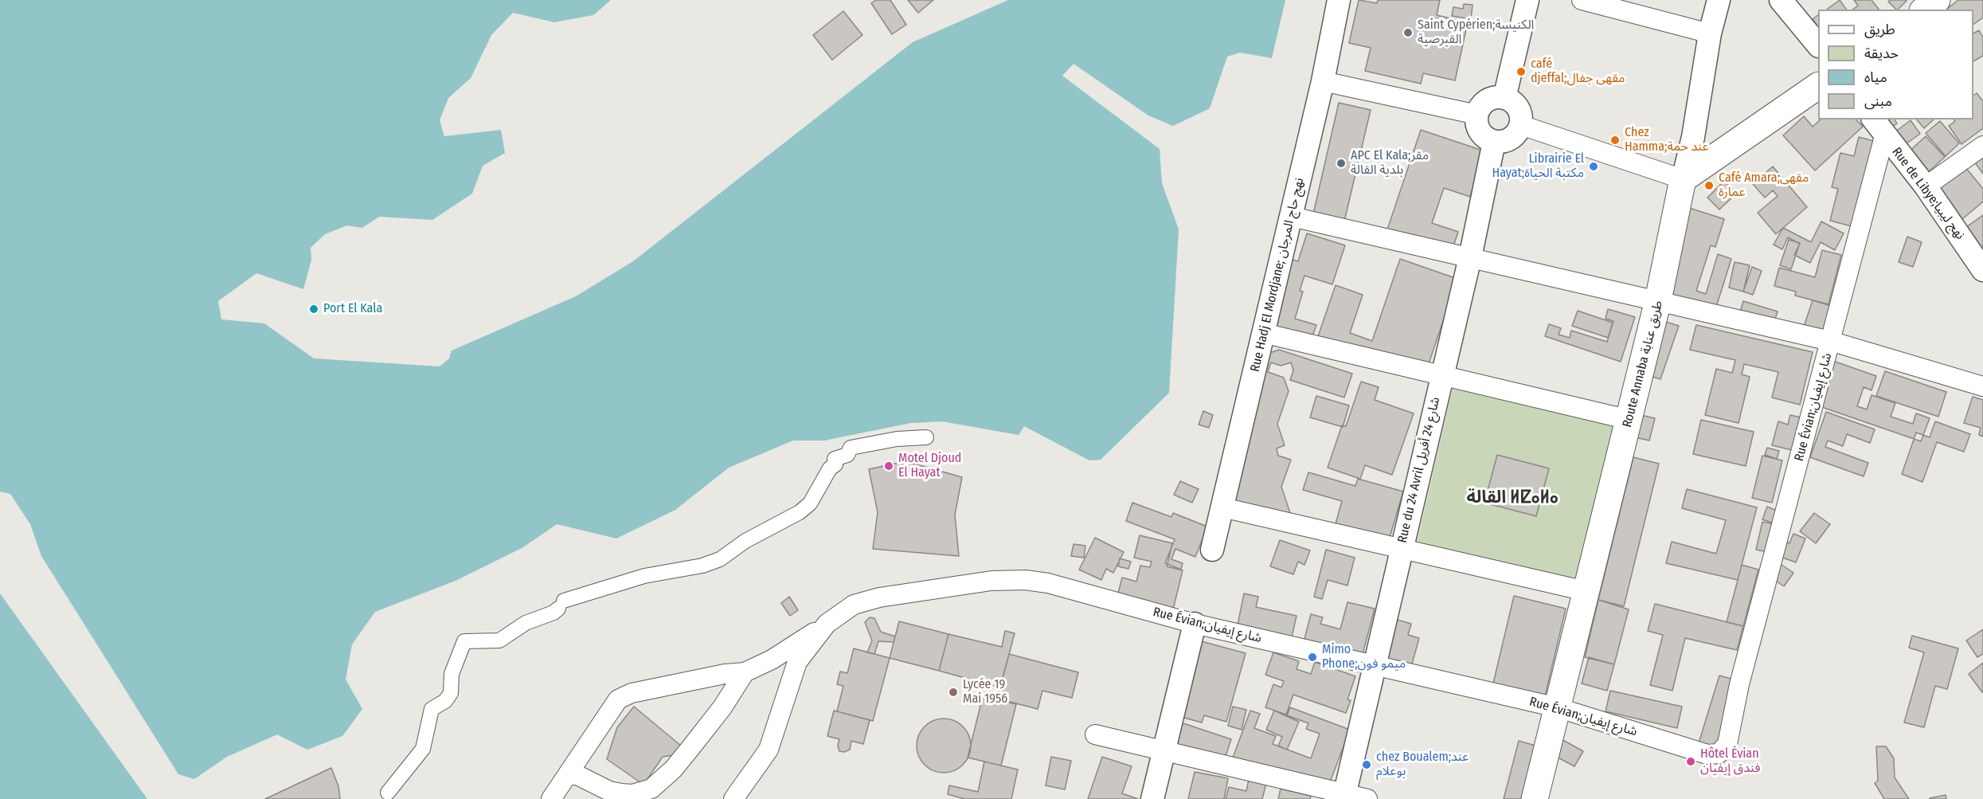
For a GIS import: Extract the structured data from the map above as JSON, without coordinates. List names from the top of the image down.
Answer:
{
  "streets": {
    "main road": ["Route Annaba طريق عنابة"],
    "street": [
      "Rue de Libye;نهج ليبيا",
      "Rue Hadj El Mordjane; نهج حاج المرجان",
      "Rue Évian;شارع إيفيان",
      "Rue du 24 Avril شارع 24 أفريل"
    ]
  },
  "crossings": [
    ["Rue de Libye;نهج ليبيا", "Rue Évian;شارع إيفيان"],
    ["Route Annaba طريق عنابة", "Rue Évian;شارع إيفيان"],
    ["Rue Évian;شارع إيفيان", "Rue du 24 Avril شارع 24 أفريل"]
  ],
  "districts": ["القالة ⵍⵇⴰⵍⴰ"],
  "places": [
    "Saint Cypérien;الكنيسة القبرصية",
    "café djeffal;مقهى جفال",
    "Chez Hamma;عند حمة",
    "APC El Kala;مقر بلدية القالة",
    "Librairie El Hayat;مكتبة الحياة",
    "Café Amara;مقهى عمارة",
    "Port El Kala",
    "Motel Djoud El Hayat",
    "Mimo Phone;ميمو فون",
    "Lycée 19 Mai 1956",
    "Hôtel Évian فندق إيفيان",
    "chez Boualem;عند بوعلام"
  ],
  "legend": [
    "طريق",
    "حديقة",
    "مياه",
    "مبنى"
  ]
}
